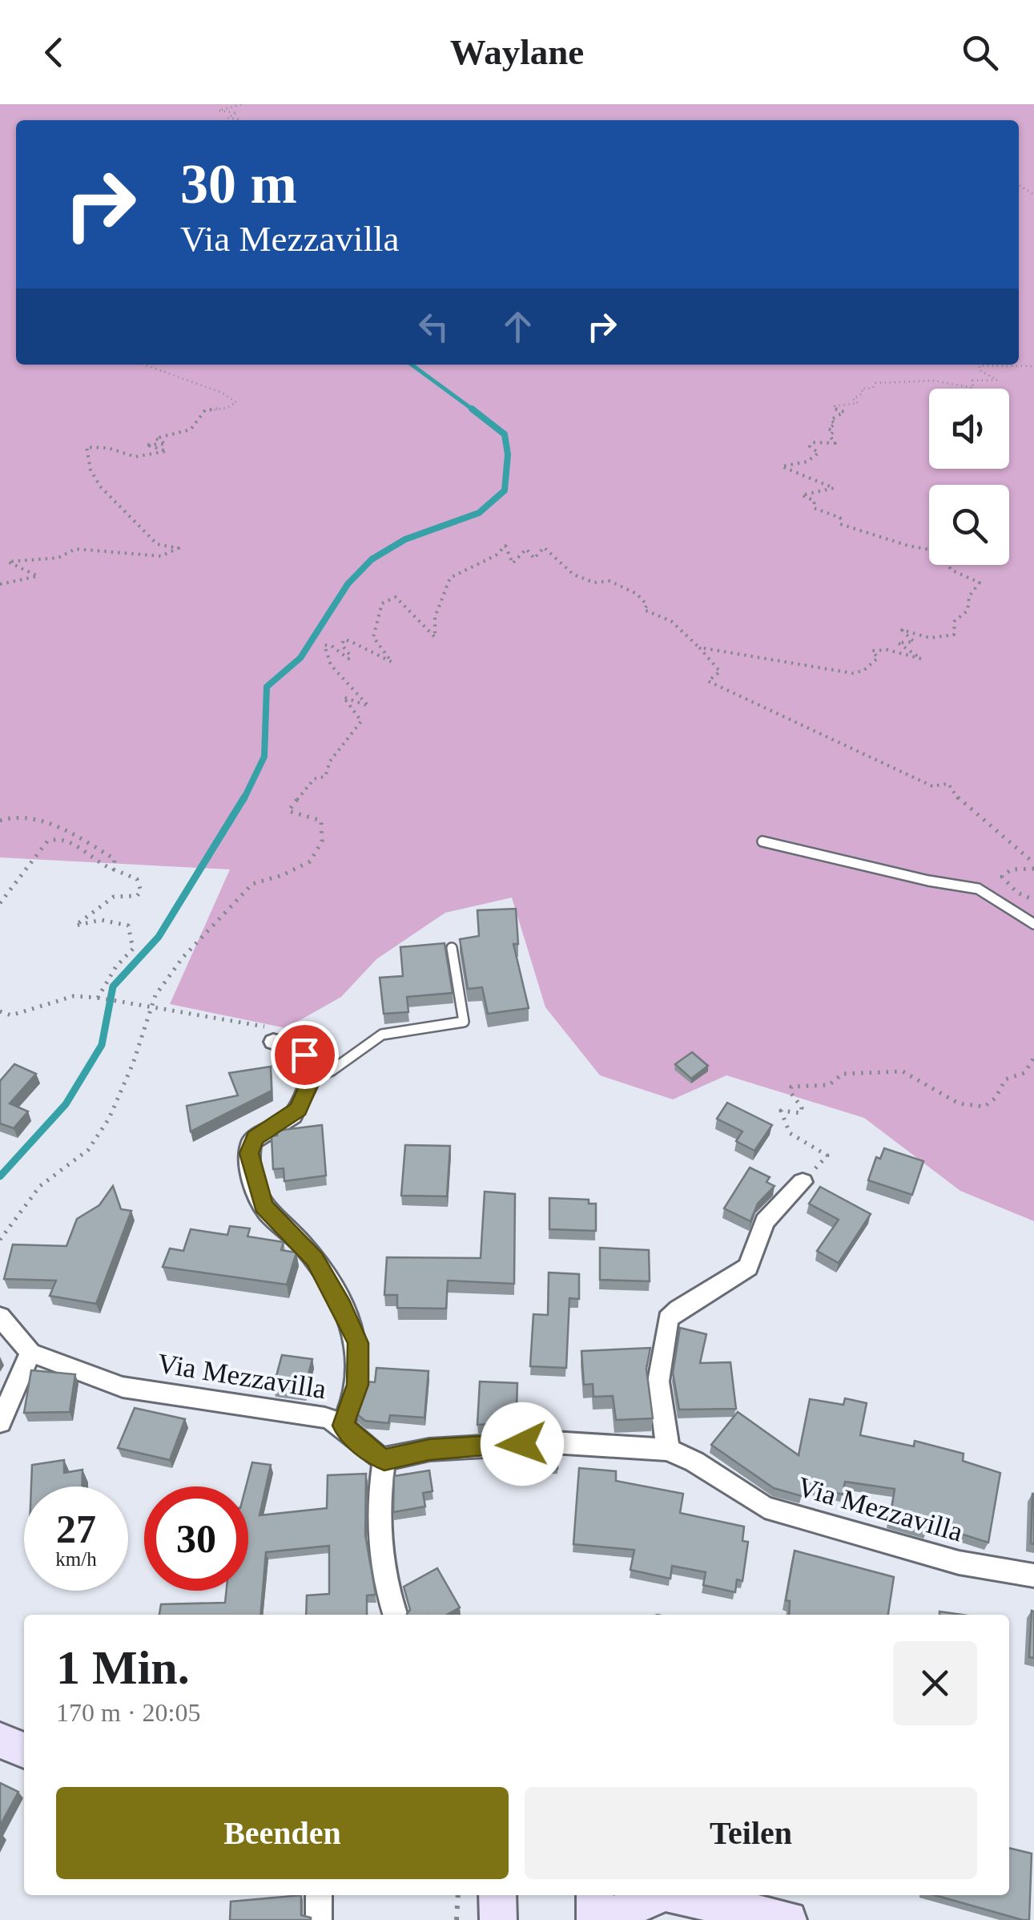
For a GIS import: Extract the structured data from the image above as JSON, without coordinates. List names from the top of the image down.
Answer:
{
  "streets": {
    "street": ["Via Mezzavilla"]
  },
  "page": {
    "header": "Waylane",
    "turn": ["30 m", "Via Mezzavilla"],
    "speed": "27 km/h",
    "limit": "30",
    "heading": ["1 Min.", "170 m · 20:05"],
    "buttons": ["Beenden", "Teilen"]
  }
}
